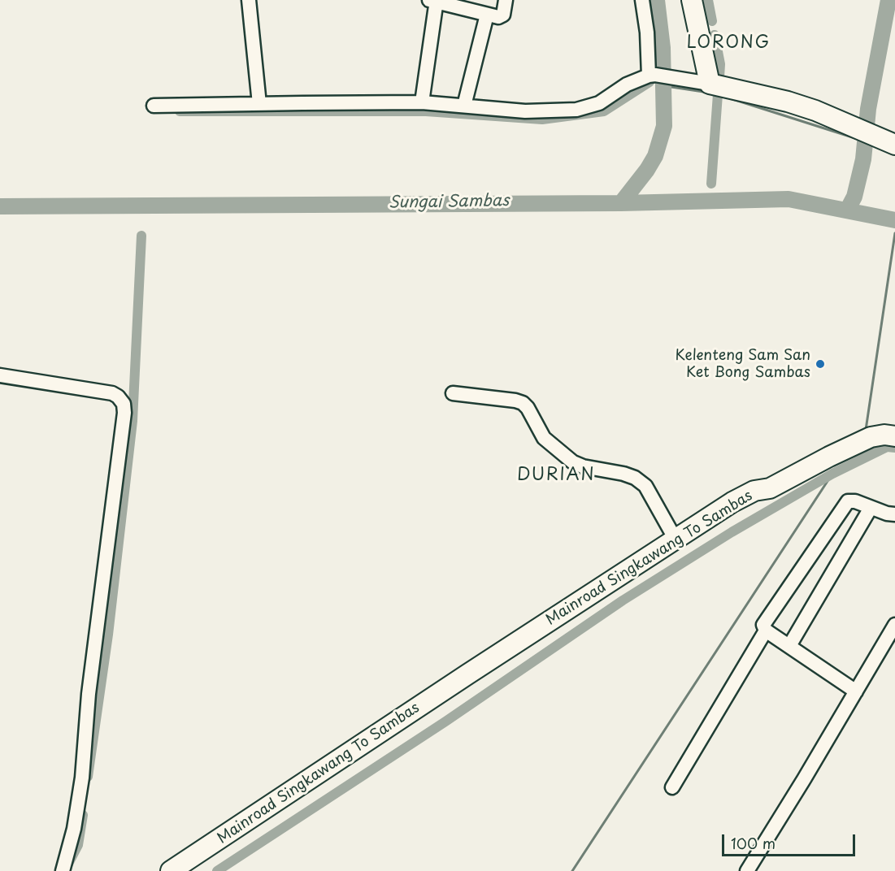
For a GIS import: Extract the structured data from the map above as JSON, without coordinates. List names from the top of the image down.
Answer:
{
  "streets": {
    "highway": ["Mainroad Singkawang To Sambas"]
  },
  "districts": ["LORONG", "DURIAN"],
  "water": ["Sungai Sambas"],
  "places": ["Kelenteng Sam San Ket Bong Sambas"],
  "scale_bar": "100 m"
}
